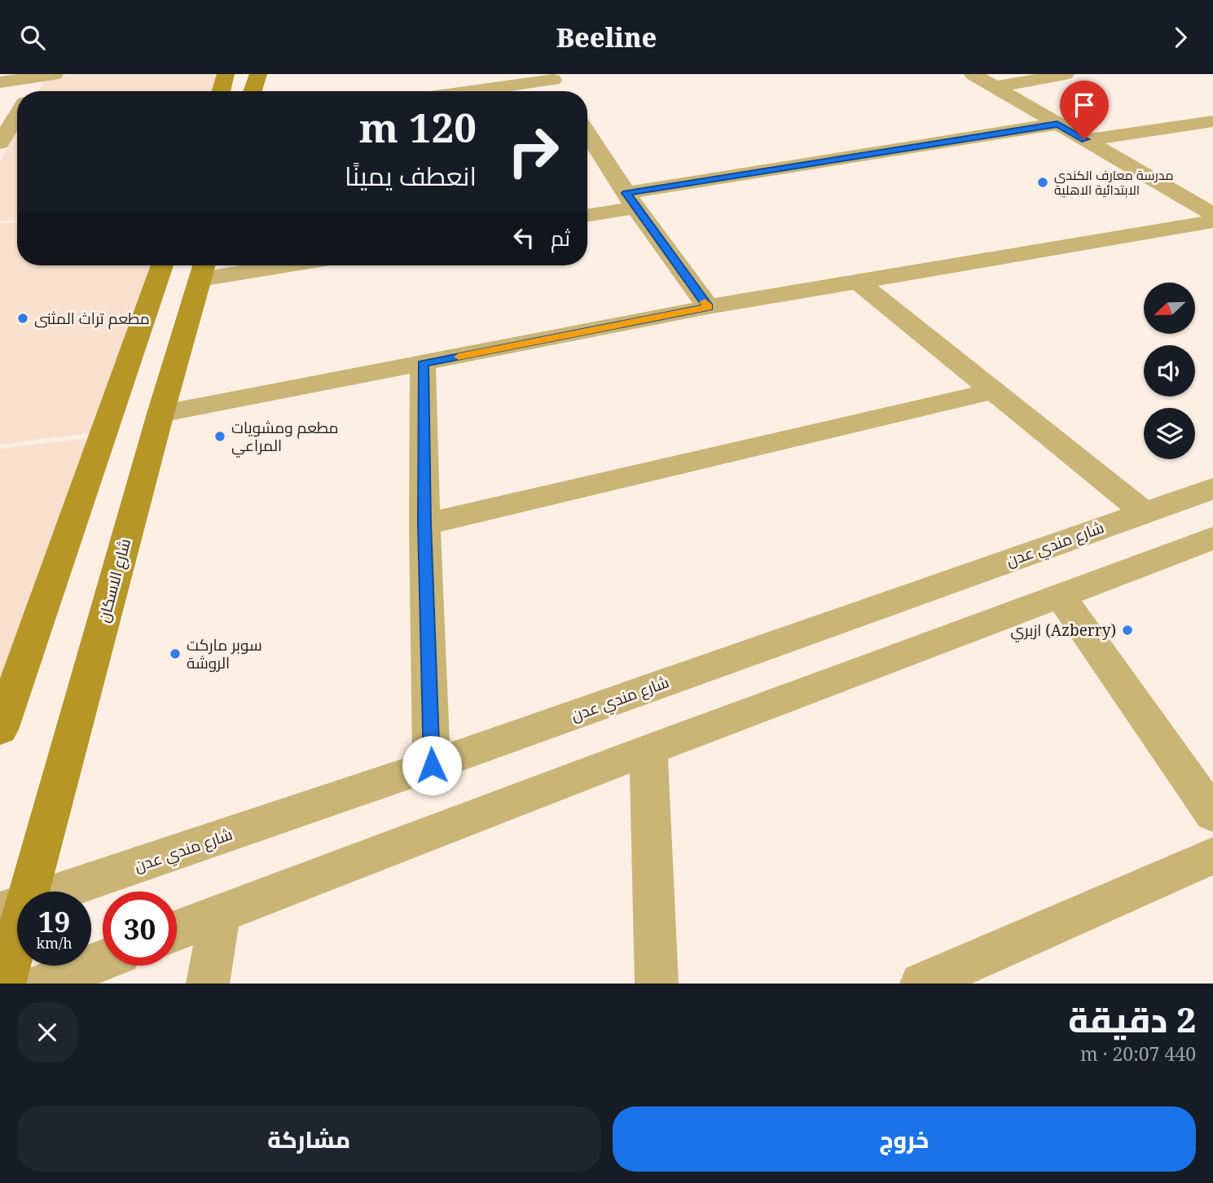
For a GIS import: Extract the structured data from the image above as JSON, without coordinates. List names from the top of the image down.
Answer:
{
  "streets": {
    "main road": ["شارع الاسكان"],
    "street": ["شارع مندي عدن"]
  },
  "crossings": [
    ["شارع مندي عدن", "شارع الاسكان"]
  ],
  "places": [
    "مدرسة معارف الكندي الابتدائية الاهلية",
    "مطعم تراث المثنى",
    "مطعم ومشويات المراعي",
    "ازبري (Azberry)",
    "سوبر ماركت الروشة"
  ],
  "north": "bottom left",
  "page": {
    "header": "Beeline",
    "turn": ["120 m", "انعطف يمينًا"],
    "then": "ثم",
    "speed": "19 km/h",
    "limit": "30",
    "heading": ["2 دقيقة", "440 m · 20:07"],
    "buttons": ["خروج", "مشاركة"]
  }
}
